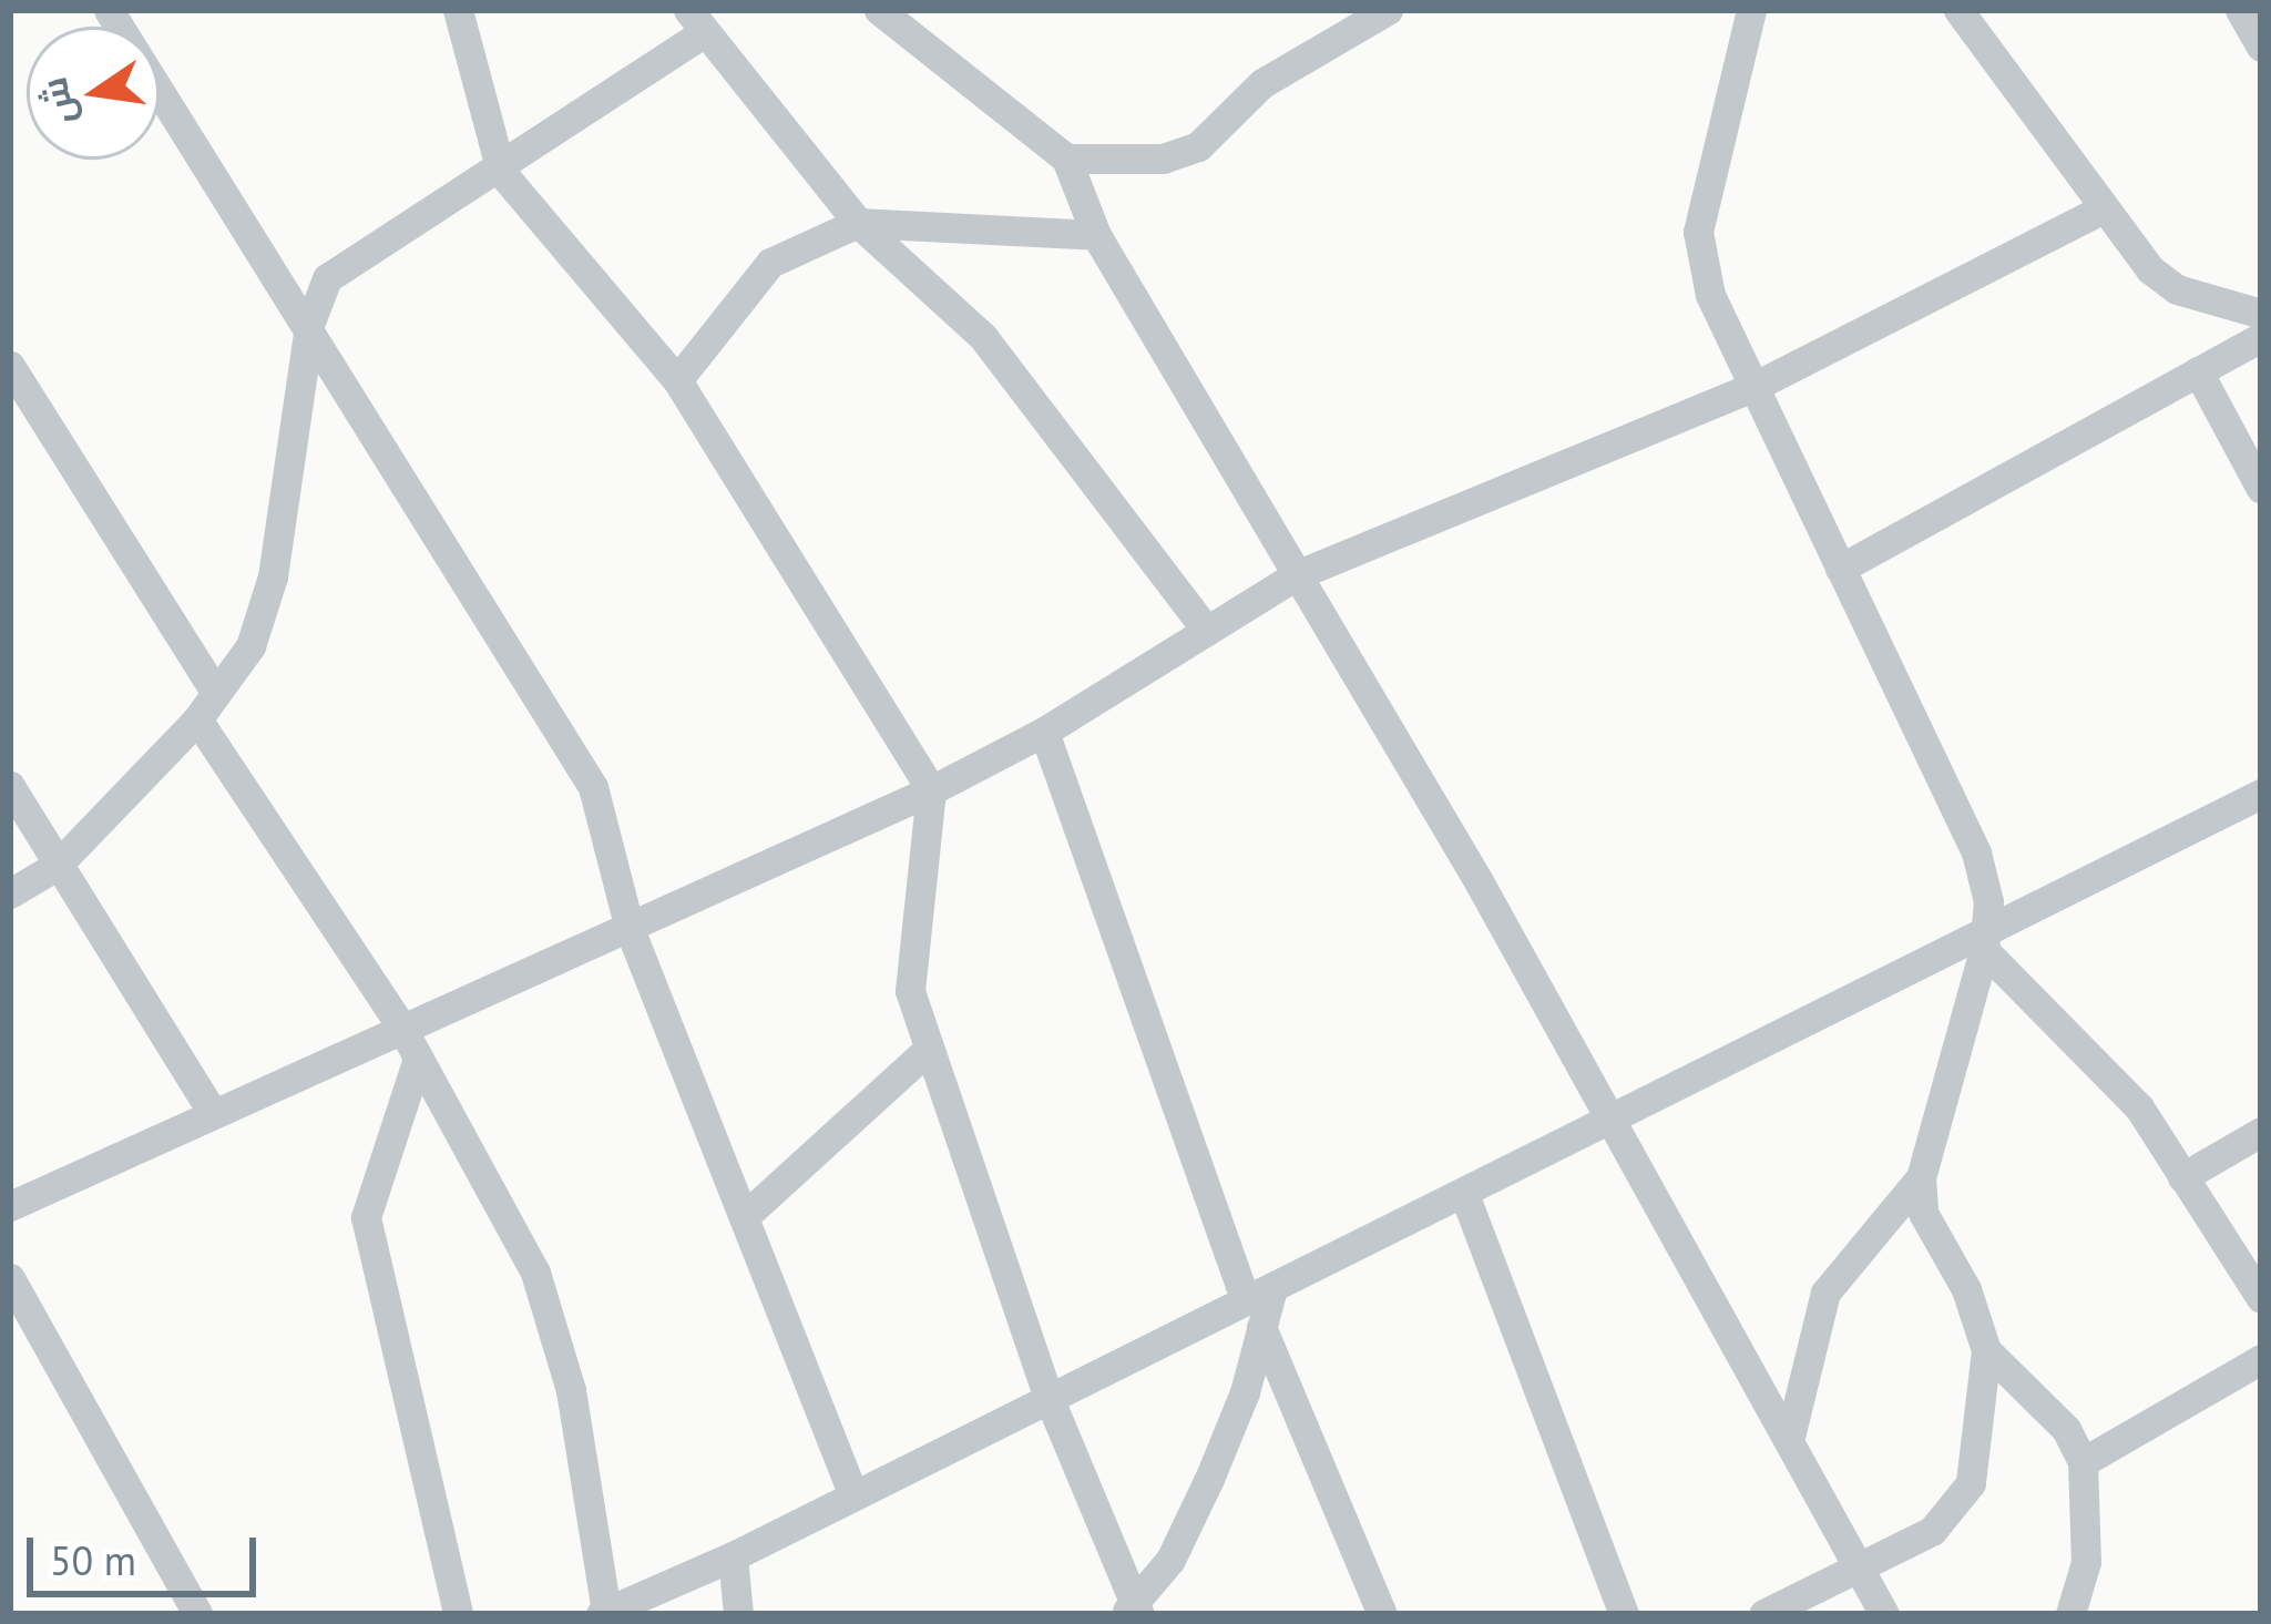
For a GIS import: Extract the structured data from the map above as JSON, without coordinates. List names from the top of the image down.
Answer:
{
  "scale_bar": "50 m",
  "north": "left"
}
